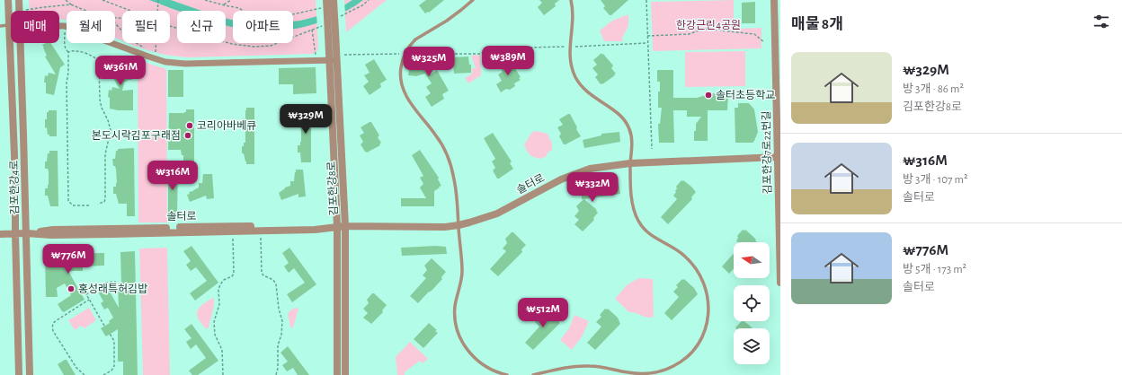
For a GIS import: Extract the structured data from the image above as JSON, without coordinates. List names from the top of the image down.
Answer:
{
  "streets": {
    "street": [
      "김포한강7로22번길",
      "솔터로",
      "김포한강4로",
      "김포한강8로"
    ]
  },
  "crossings": [
    ["김포한강7로22번길", "솔터로"],
    ["솔터로", "김포한강4로"],
    ["솔터로", "김포한강8로"]
  ],
  "parks": ["한강근린4공원"],
  "places": [
    "솔터초등학교",
    "코리아바베큐",
    "본도시락김포구래점",
    "홍성래특허김밥"
  ],
  "north": "left",
  "page": {
    "heading": "매물 8개",
    "chip": [
      "매매",
      "월세",
      "필터",
      "신규",
      "아파트"
    ],
    "list": [
      {
        "name": "₩329M",
        "note": "방 3개 · 86 m² · 김포한강8로"
      },
      {
        "name": "₩316M",
        "note": "방 3개 · 107 m² · 솔터로"
      },
      {
        "name": "₩776M",
        "note": "방 5개 · 173 m² · 솔터로"
      }
    ],
    "price": [
      "₩389M",
      "₩325M",
      "₩361M",
      "₩329M",
      "₩316M",
      "₩332M",
      "₩776M",
      "₩512M"
    ]
  }
}
